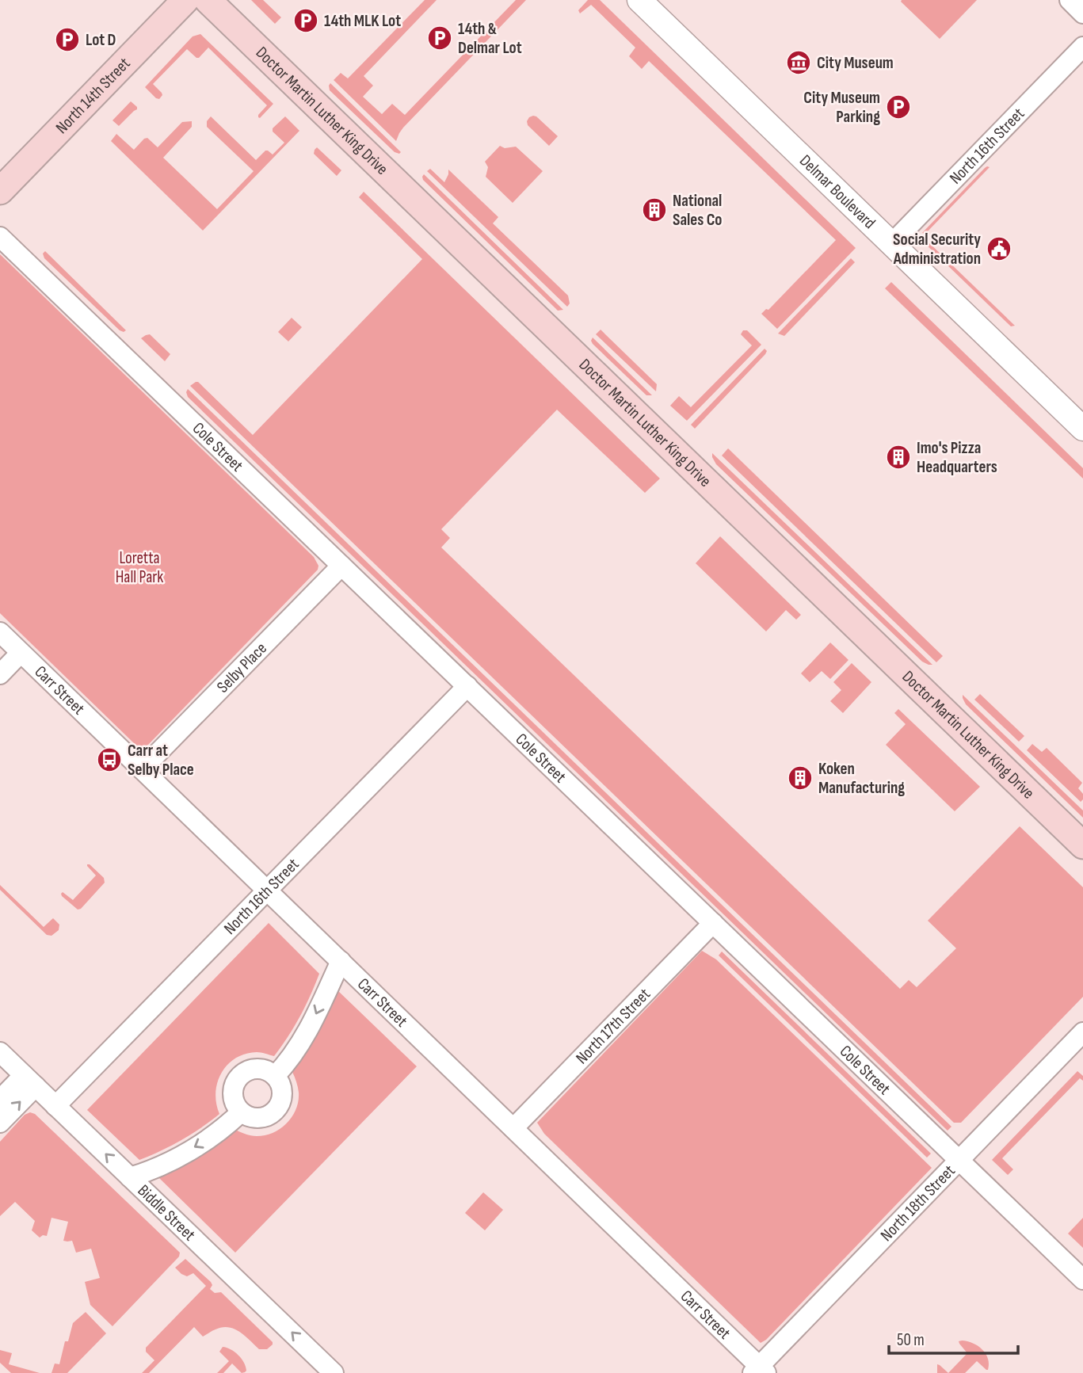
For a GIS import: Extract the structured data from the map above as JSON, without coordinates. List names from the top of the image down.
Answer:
{
  "streets": {
    "main road": ["North 14th Street", "Doctor Martin Luther King Drive"],
    "street": [
      "North 16th Street",
      "Delmar Boulevard",
      "Cole Street",
      "Selby Place",
      "Carr Street",
      "North 17th Street",
      "North 18th Street",
      "Biddle Street"
    ]
  },
  "crossings": [
    ["North 16th Street", "Delmar Boulevard"],
    ["North 16th Street", "Cole Street"],
    ["North 16th Street", "Carr Street"],
    ["North 16th Street", "Biddle Street"],
    ["Cole Street", "Selby Place"],
    ["Cole Street", "North 17th Street"],
    ["Cole Street", "North 18th Street"],
    ["Selby Place", "Carr Street"],
    ["Carr Street", "North 17th Street"],
    ["Carr Street", "North 18th Street"]
  ],
  "one_way": ["Biddle Street"],
  "parks": ["Loretta Hall Park"],
  "places": {
    "parking": [
      "14th MLK Lot",
      "14th & Delmar Lot",
      "Lot D",
      "City Museum Parking"
    ],
    "museum": ["City Museum"],
    "building": ["National Sales Co", "Imo's Pizza Headquarters", "Koken Manufacturing"],
    "public building": ["Social Security Administration"],
    "bus stop": ["Carr at Selby Place"]
  },
  "scale_bar": "50 m"
}
